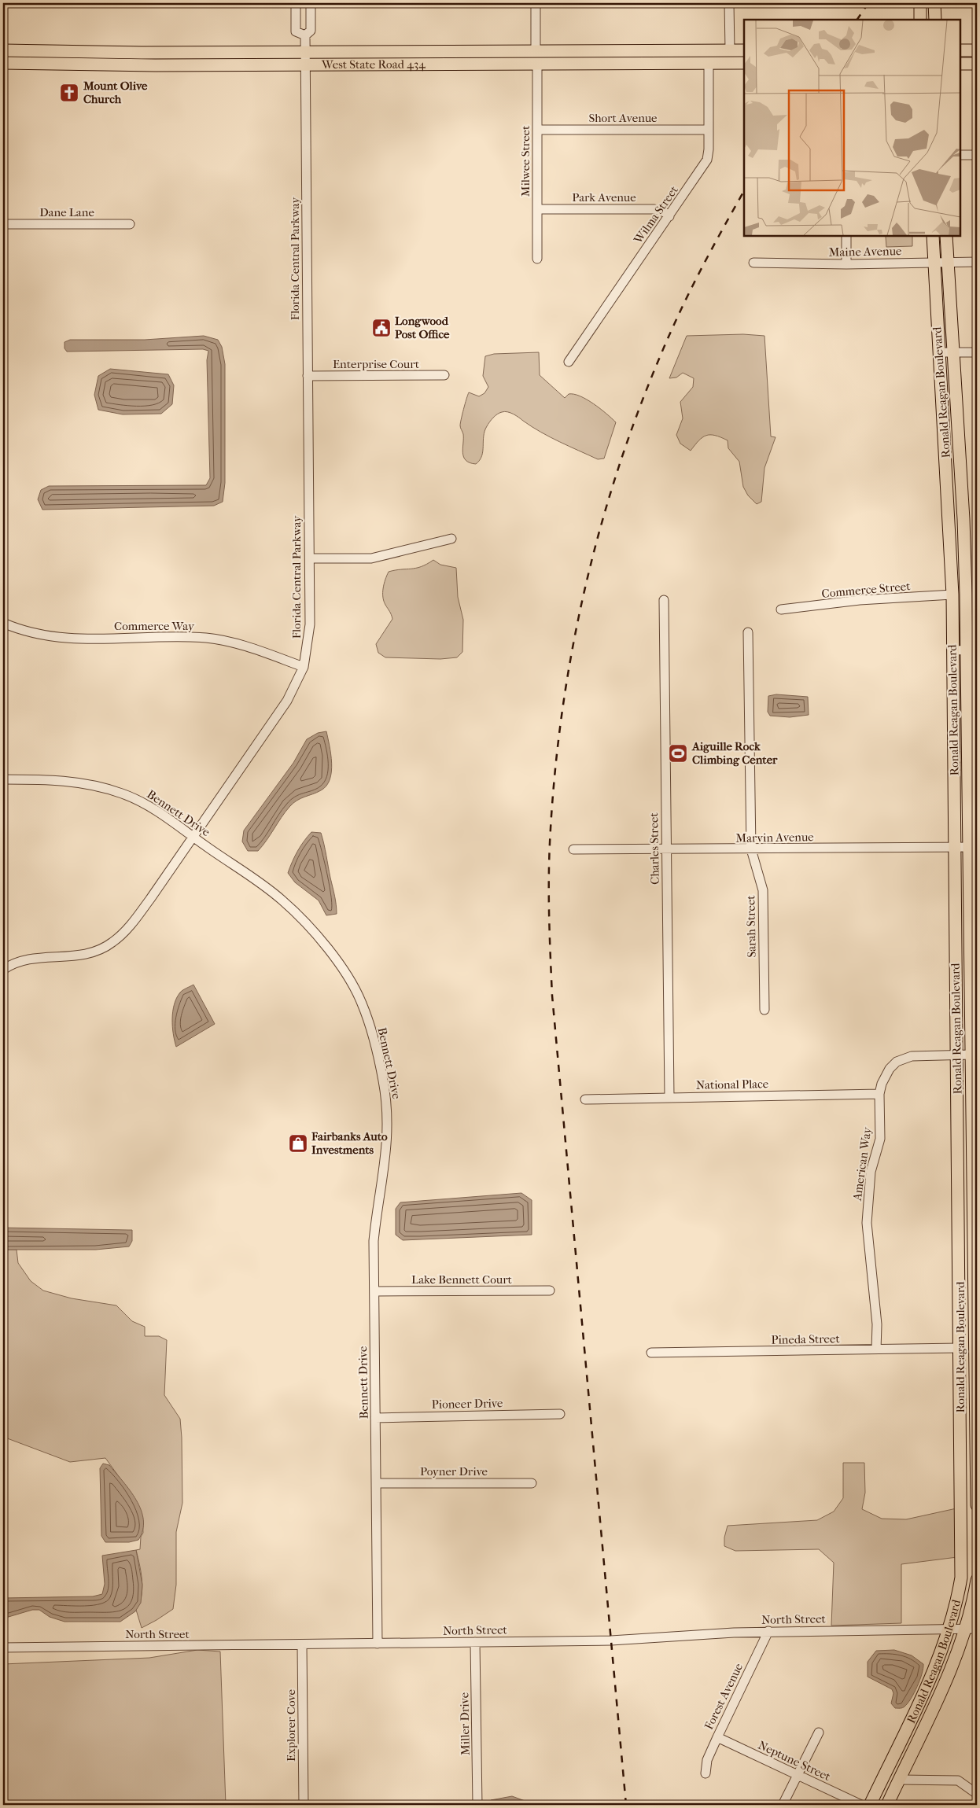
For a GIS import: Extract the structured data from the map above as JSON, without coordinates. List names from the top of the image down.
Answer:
{
  "streets": {
    "main road": ["West State Road 434", "Ronald Reagan Boulevard"],
    "street": [
      "Short Avenue",
      "Milwee Street",
      "Park Avenue",
      "Dane Lane",
      "Wilma Street",
      "Maine Avenue",
      "Florida Central Parkway",
      "Enterprise Court",
      "Commerce Street",
      "Commerce Way",
      "Bennett Drive",
      "Marvin Avenue",
      "Charles Street",
      "Sarah Street",
      "National Place",
      "American Way",
      "Lake Bennett Court",
      "Pineda Street",
      "Pioneer Drive",
      "Poyner Drive",
      "North Street",
      "Forest Avenue",
      "Miller Drive",
      "Explorer Cove",
      "Neptune Street"
    ]
  },
  "crossings": [
    ["West State Road 434", "Milwee Street"],
    ["West State Road 434", "Wilma Street"],
    ["West State Road 434", "Florida Central Parkway"],
    ["Short Avenue", "Milwee Street"],
    ["Short Avenue", "Wilma Street"],
    ["Milwee Street", "Park Avenue"],
    ["Park Avenue", "Wilma Street"],
    ["Maine Avenue", "Ronald Reagan Boulevard"],
    ["Florida Central Parkway", "Enterprise Court"],
    ["Florida Central Parkway", "Commerce Way"],
    ["Florida Central Parkway", "Bennett Drive"],
    ["Ronald Reagan Boulevard", "Commerce Street"],
    ["Ronald Reagan Boulevard", "Marvin Avenue"],
    ["Ronald Reagan Boulevard", "American Way"],
    ["Ronald Reagan Boulevard", "Pineda Street"],
    ["Ronald Reagan Boulevard", "North Street"],
    ["Bennett Drive", "Lake Bennett Court"],
    ["Bennett Drive", "Pioneer Drive"],
    ["Bennett Drive", "Poyner Drive"],
    ["Bennett Drive", "North Street"],
    ["Marvin Avenue", "Charles Street"],
    ["Marvin Avenue", "Sarah Street"],
    ["Charles Street", "National Place"],
    ["National Place", "American Way"],
    ["American Way", "Pineda Street"],
    ["North Street", "Forest Avenue"],
    ["North Street", "Miller Drive"],
    ["North Street", "Explorer Cove"],
    ["Forest Avenue", "Neptune Street"]
  ],
  "places": {
    "church": ["Mount Olive Church"],
    "public building": ["Longwood Post Office"],
    "sports": ["Aiguille Rock Climbing Center"],
    "shop": ["Fairbanks Auto Investments"]
  }
}
